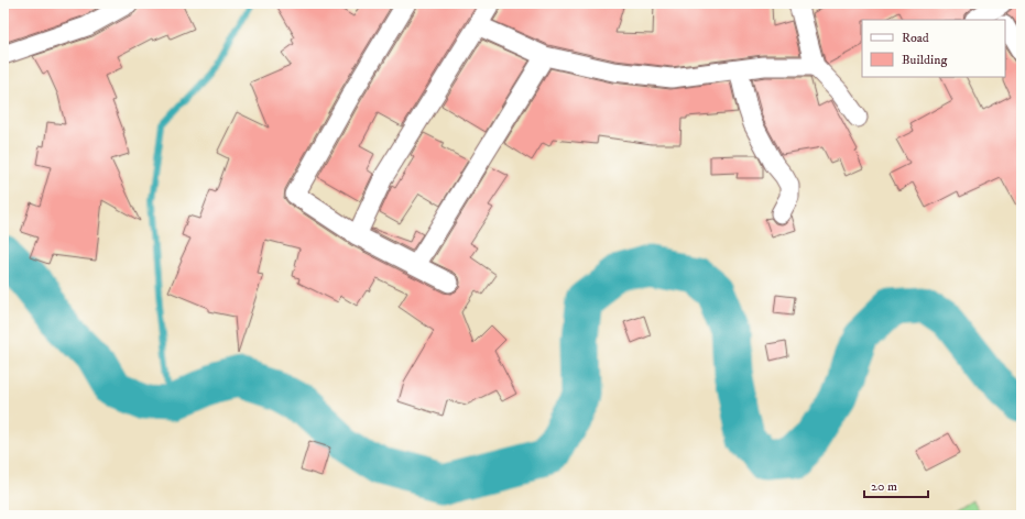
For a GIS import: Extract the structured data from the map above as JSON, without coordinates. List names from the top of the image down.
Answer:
{
  "legend": ["Road", "Building"],
  "scale_bar": "20 m"
}
